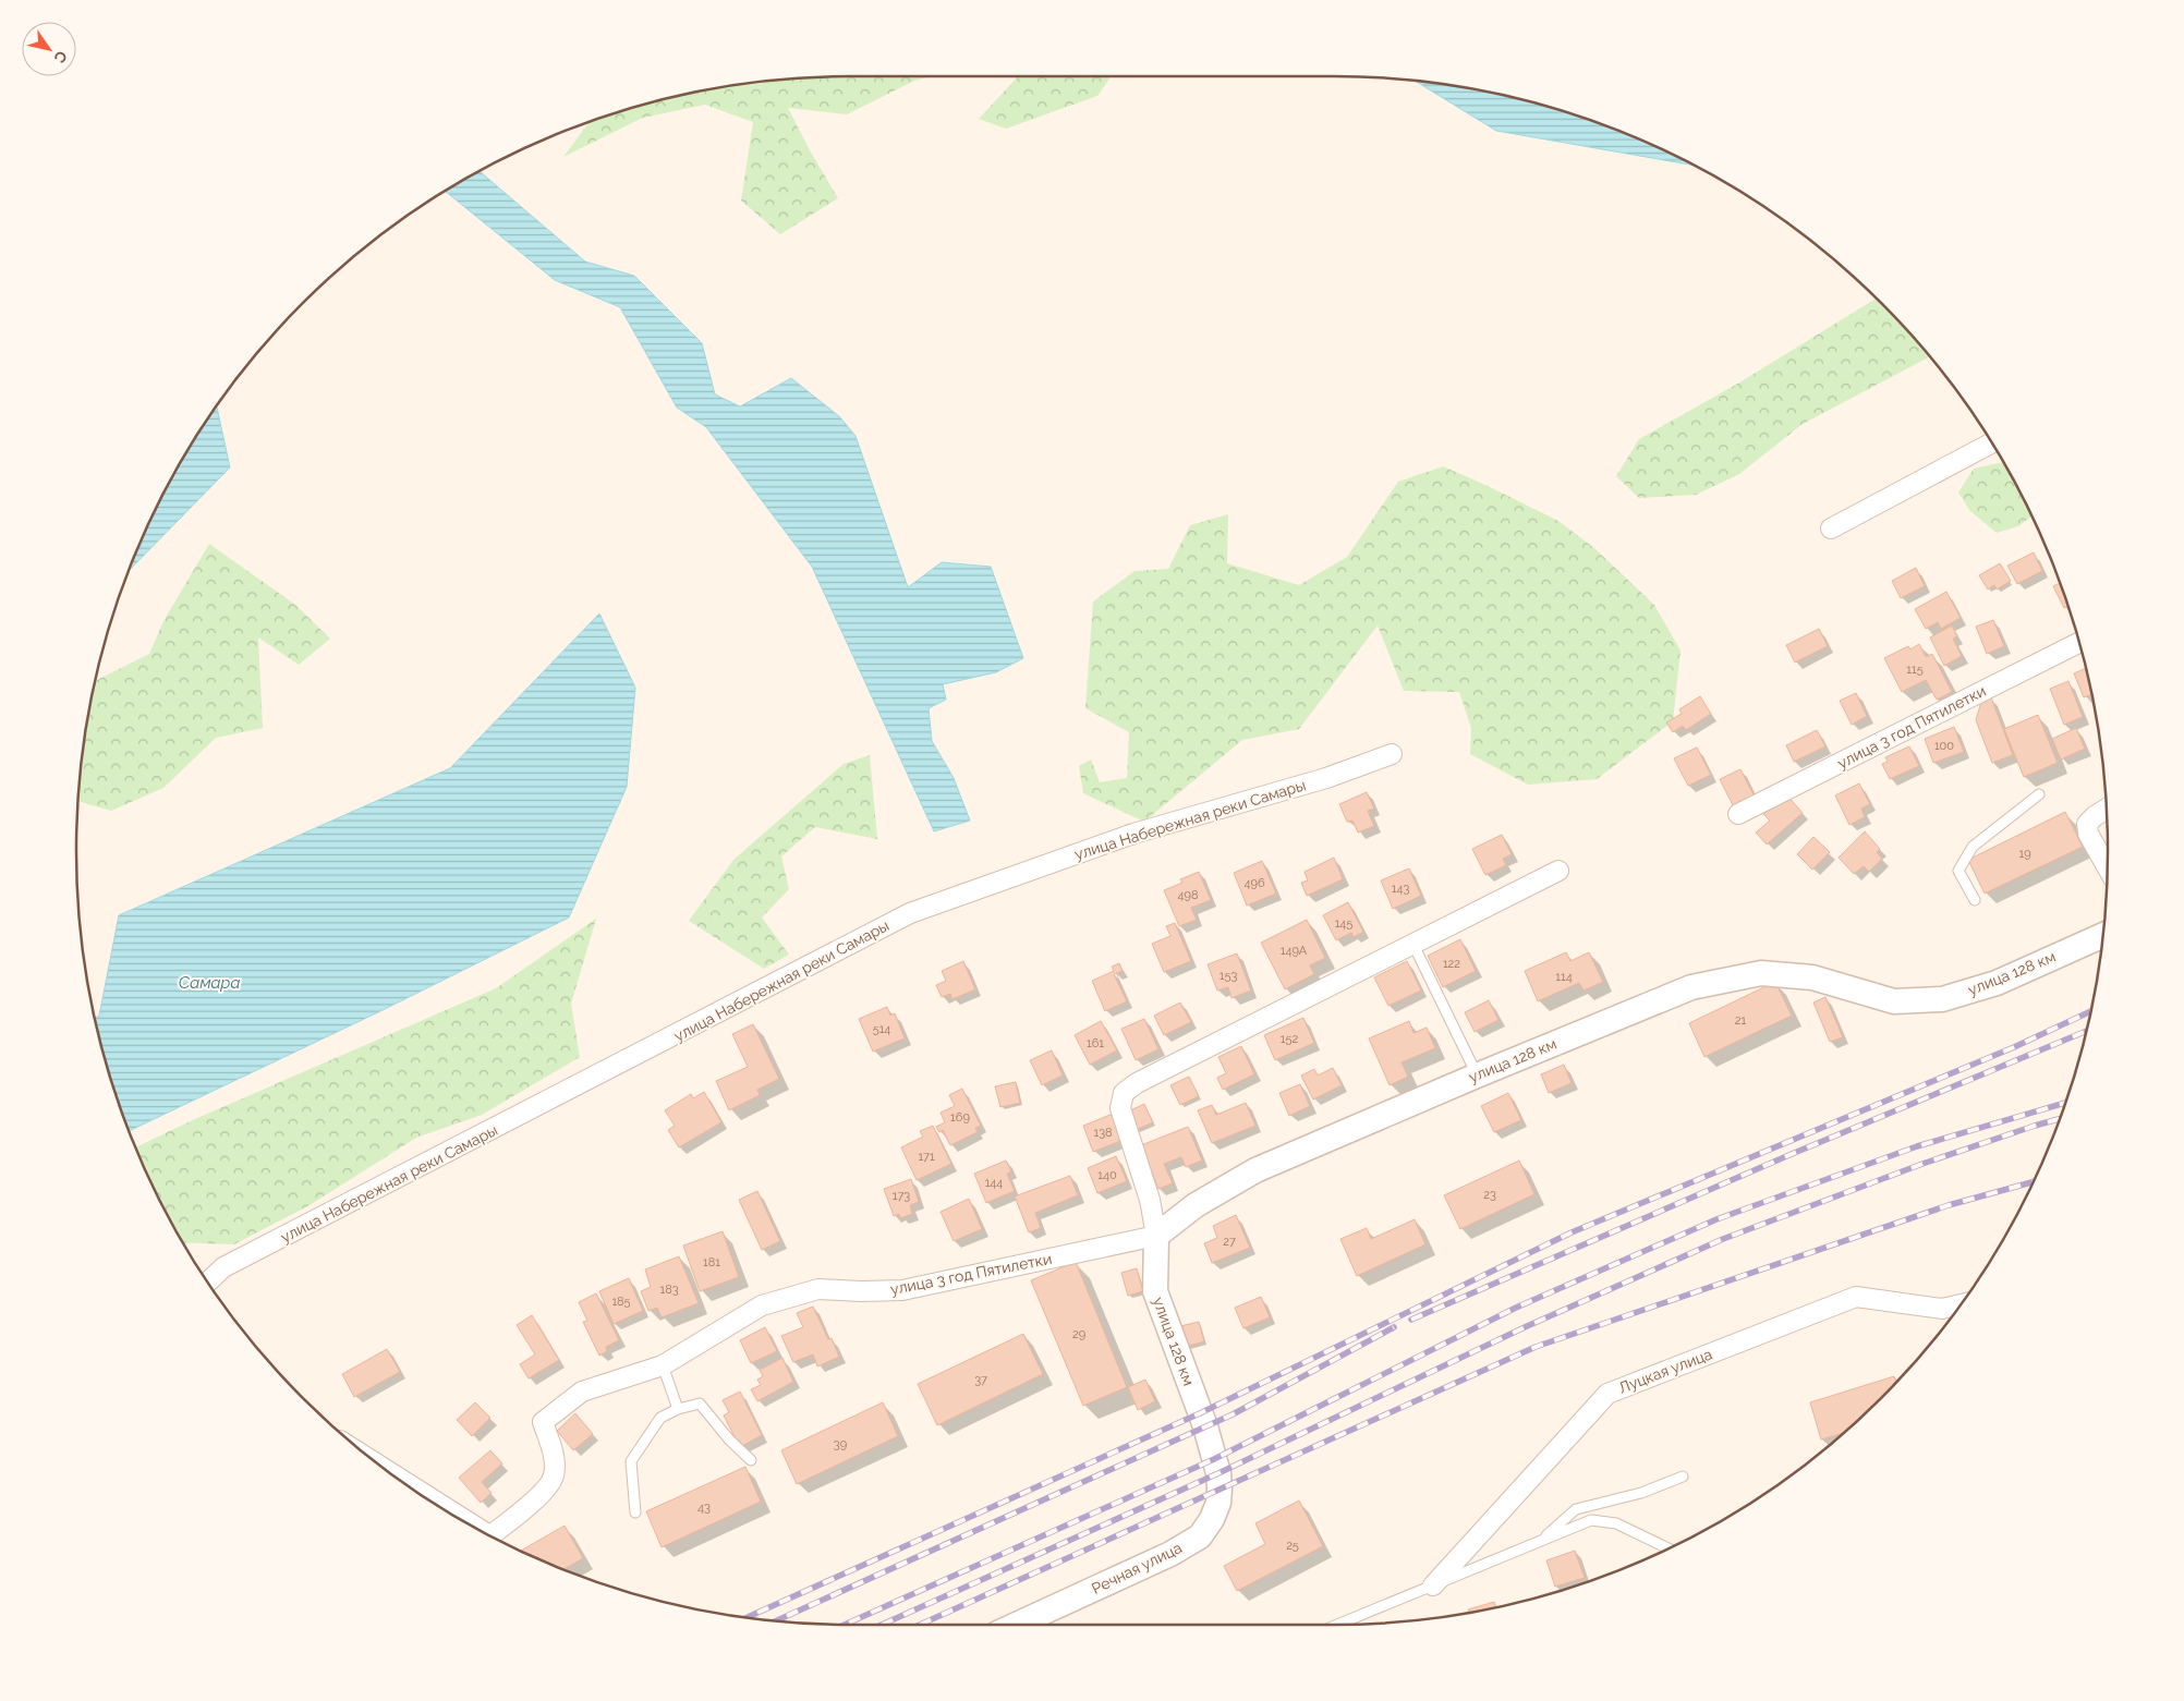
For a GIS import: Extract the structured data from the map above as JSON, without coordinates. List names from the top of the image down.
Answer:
{
  "streets": {
    "street": [
      "улица 3 год Пятилетки",
      "улица Набережная реки Самары",
      "улица 128 км",
      "Луцкая улица",
      "Речная улица"
    ]
  },
  "crossings": [
    ["улица 3 год Пятилетки", "улица 128 км"],
    ["улица 128 км", "Речная улица"]
  ],
  "water": ["Самара"],
  "house_numbers": [
    "115",
    "100",
    "19",
    "496",
    "143",
    "498",
    "145",
    "149А",
    "122",
    "153",
    "114",
    "21",
    "514",
    "152",
    "161",
    "169",
    "138",
    "171",
    "140",
    "144",
    "23",
    "173",
    "27",
    "181",
    "183",
    "185",
    "29",
    "37",
    "39",
    "43",
    "25"
  ],
  "north": "bottom right"
}
